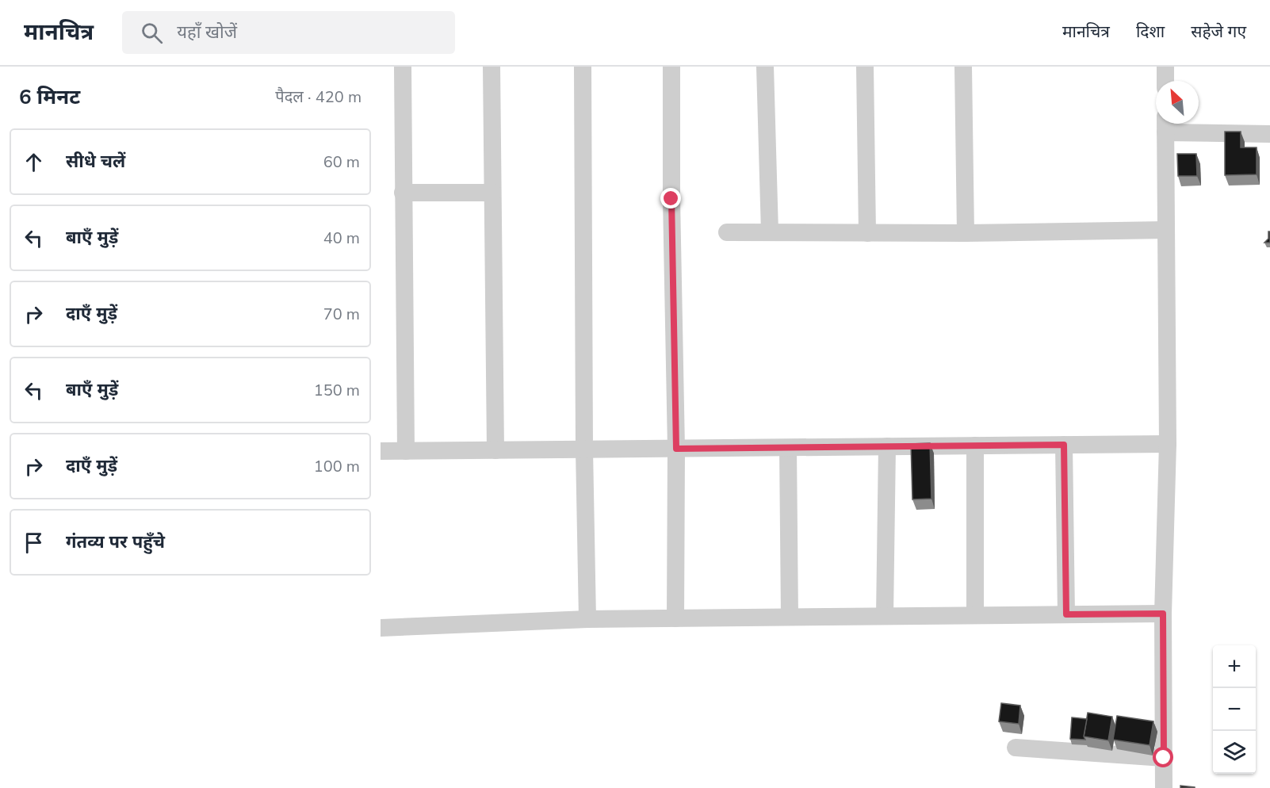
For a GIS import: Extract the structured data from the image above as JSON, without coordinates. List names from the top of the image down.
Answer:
{
  "north": "top left",
  "page": {
    "header": "मानचित्र",
    "search": "यहाँ खोजें",
    "nav": ["मानचित्र", "दिशा", "सहेजे गए"],
    "heading": ["6 मिनट", "पैदल · 420 m"],
    "list": [
      ["सीधे चलें", "60 m"],
      ["बाएँ मुड़ें", "40 m"],
      ["दाएँ मुड़ें", "70 m"],
      ["बाएँ मुड़ें", "150 m"],
      ["दाएँ मुड़ें", "100 m"],
      "गंतव्य पर पहुँचे"
    ],
    "map_buttons": ["+", "−"]
  }
}
